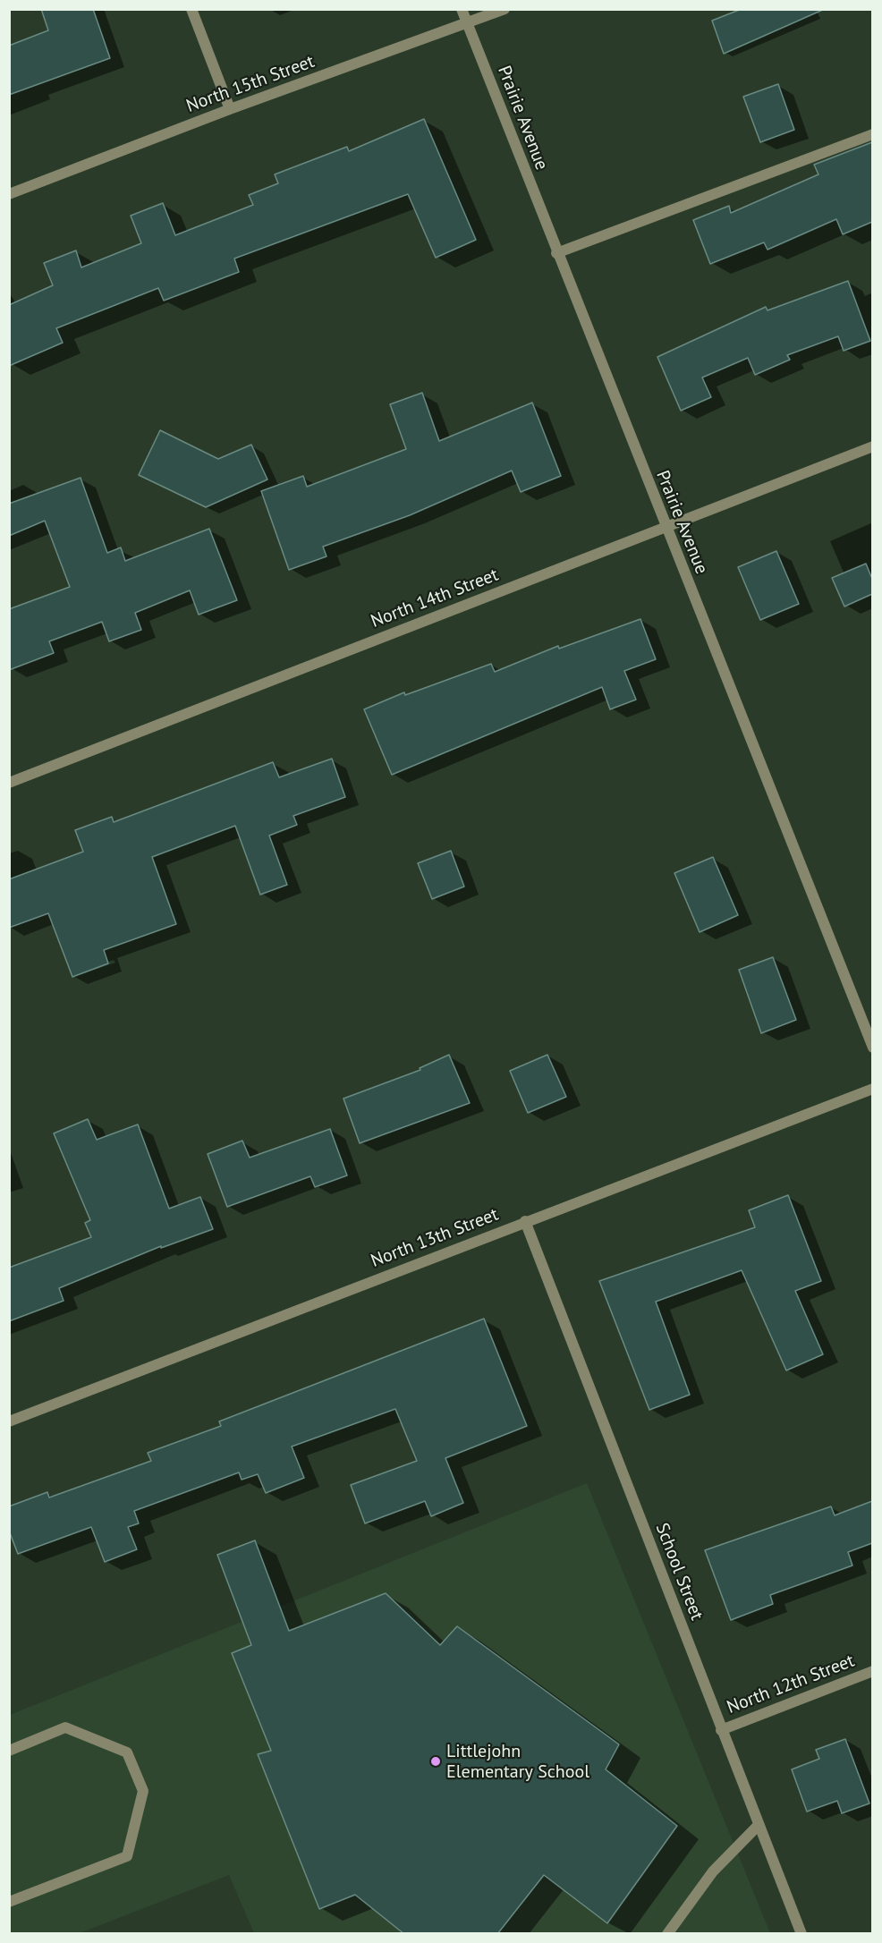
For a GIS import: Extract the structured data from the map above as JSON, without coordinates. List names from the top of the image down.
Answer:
{
  "streets": {
    "street": [
      "North 15th Street",
      "Prairie Avenue",
      "North 14th Street",
      "North 13th Street",
      "School Street",
      "North 12th Street"
    ]
  },
  "crossings": [
    ["North 15th Street", "Prairie Avenue"],
    ["Prairie Avenue", "North 14th Street"],
    ["North 13th Street", "School Street"],
    ["School Street", "North 12th Street"]
  ],
  "places": ["Littlejohn Elementary School"]
}
